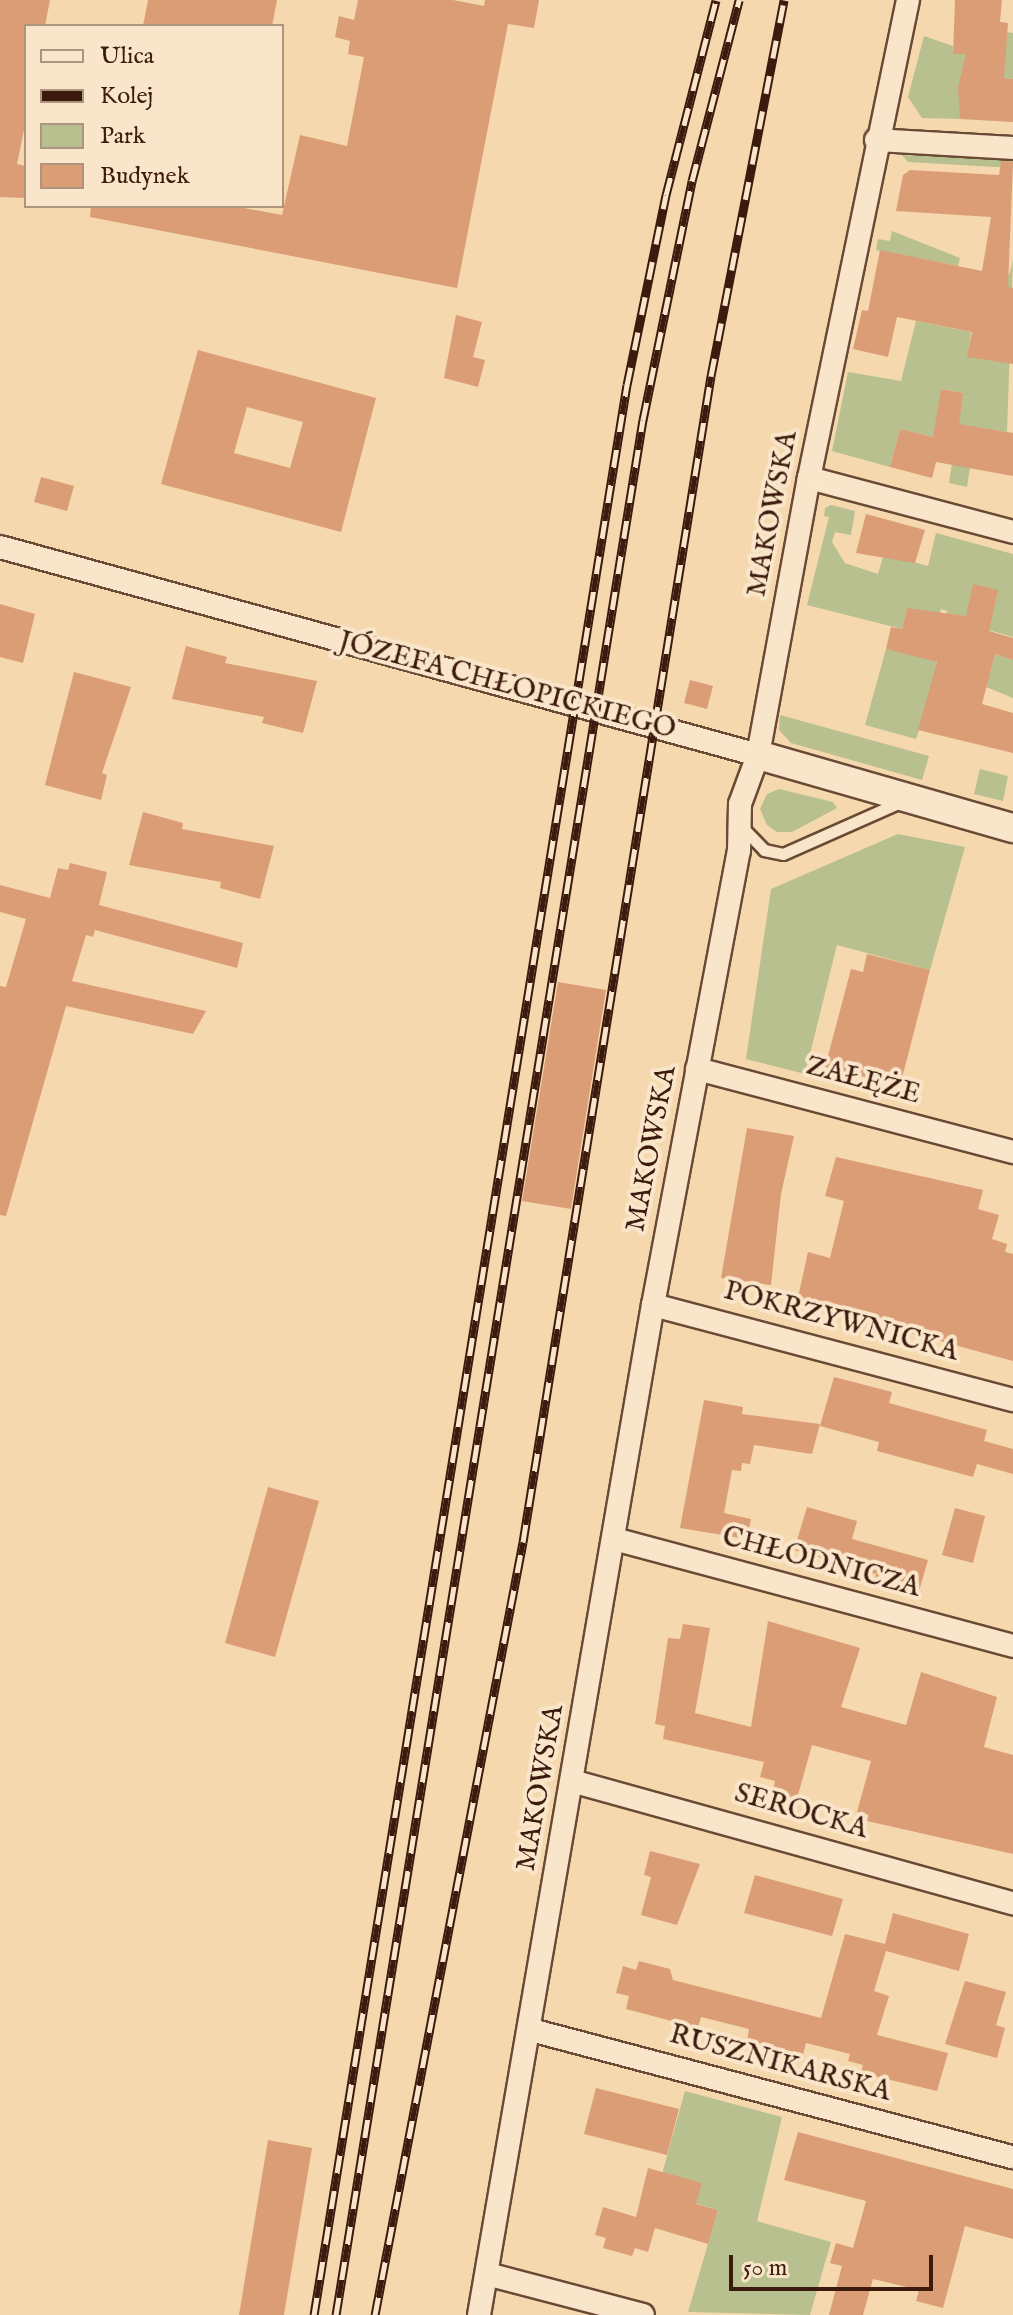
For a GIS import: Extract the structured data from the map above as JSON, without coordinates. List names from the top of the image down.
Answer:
{
  "streets": {
    "street": [
      "MAKOWSKA",
      "JÓZEFA CHŁOPICKIEGO",
      "ZAŁĘŻE",
      "POKRZYWNICKA",
      "CHŁODNICZA",
      "SEROCKA",
      "RUSZNIKARSKA"
    ]
  },
  "crossings": [
    ["MAKOWSKA", "JÓZEFA CHŁOPICKIEGO"],
    ["MAKOWSKA", "ZAŁĘŻE"],
    ["MAKOWSKA", "POKRZYWNICKA"],
    ["MAKOWSKA", "CHŁODNICZA"],
    ["MAKOWSKA", "SEROCKA"],
    ["MAKOWSKA", "RUSZNIKARSKA"]
  ],
  "legend": [
    "Ulica",
    "Kolej",
    "Park",
    "Budynek"
  ],
  "scale_bar": "50 m"
}
